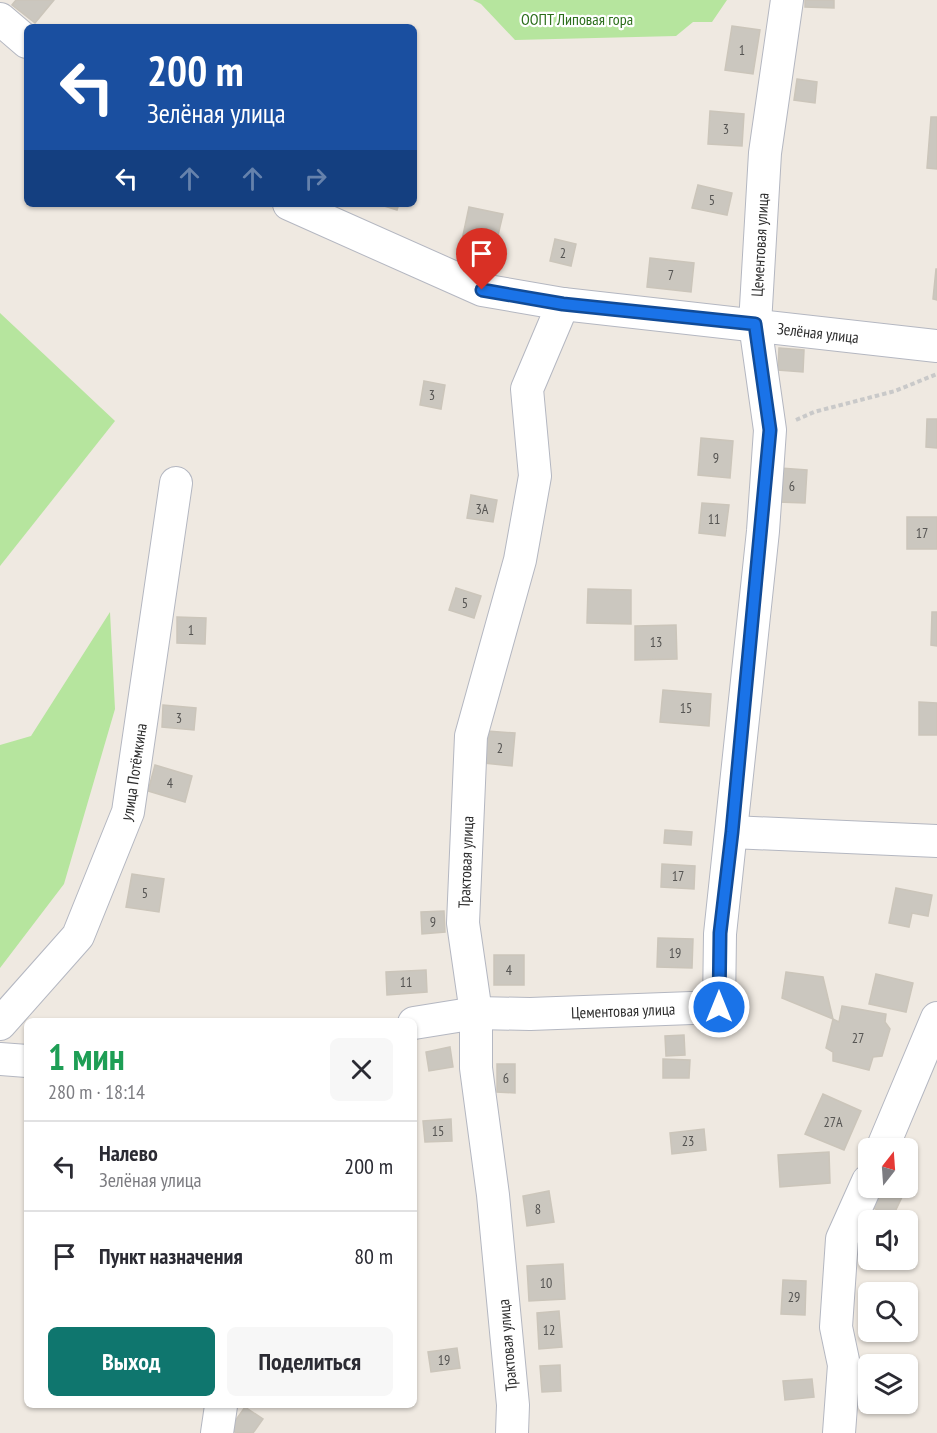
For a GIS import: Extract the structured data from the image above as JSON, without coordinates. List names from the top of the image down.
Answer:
{
  "streets": {
    "street": [
      "Цементовая улица",
      "Зелёная улица",
      "улица Потёмкина",
      "Трактовая улица"
    ]
  },
  "crossings": [
    ["Цементовая улица", "Зелёная улица"],
    ["Цементовая улица", "Трактовая улица"],
    ["Зелёная улица", "Трактовая улица"]
  ],
  "parks": ["ООПТ Липовая гора"],
  "house_numbers": [
    "1",
    "3",
    "5",
    "2",
    "7",
    "3",
    "9",
    "6",
    "3А",
    "11",
    "17",
    "5",
    "1",
    "13",
    "15",
    "3",
    "2",
    "4",
    "17",
    "5",
    "9",
    "19",
    "4",
    "11",
    "27",
    "6",
    "27А",
    "15",
    "23",
    "8",
    "10",
    "29",
    "12",
    "19"
  ],
  "north": "top",
  "page": {
    "turn": ["200 m", "Зелёная улица"],
    "heading": ["1 мин", "280 m · 18:14"],
    "list": [
      {
        "name": "Налево",
        "note": "Зелёная улица",
        "value": "200 m"
      },
      {
        "name": "Пункт назначения",
        "value": "80 m"
      }
    ],
    "buttons": ["Выход", "Поделиться"]
  }
}
